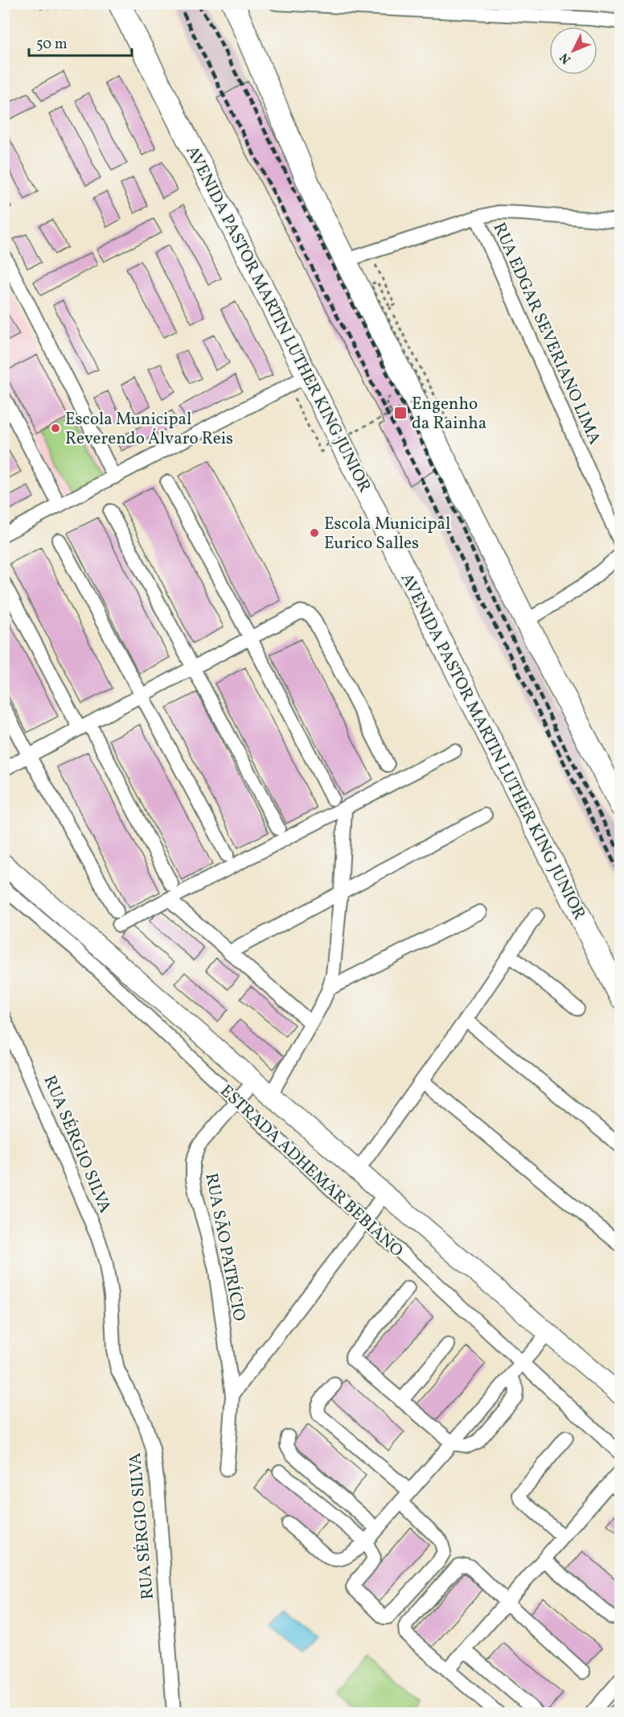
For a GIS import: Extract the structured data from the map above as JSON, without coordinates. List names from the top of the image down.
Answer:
{
  "streets": {
    "main road": ["AVENIDA PASTOR MARTIN LUTHER KING JUNIOR", "ESTRADA ADHEMAR BEBIANO"],
    "street": ["RUA EDGAR SEVERIANO LIMA", "RUA SÉRGIO SILVA", "RUA SÃO PATRÍCIO"]
  },
  "crossings": [
    ["ESTRADA ADHEMAR BEBIANO", "RUA SÃO PATRÍCIO"]
  ],
  "places": {
    "transit": ["Engenho da Rainha"],
    "other": ["Escola Municipal Reverendo Álvaro Reis", "Escola Municipal Eurico Salles"]
  },
  "scale_bar": "50 m",
  "north": "bottom left"
}
